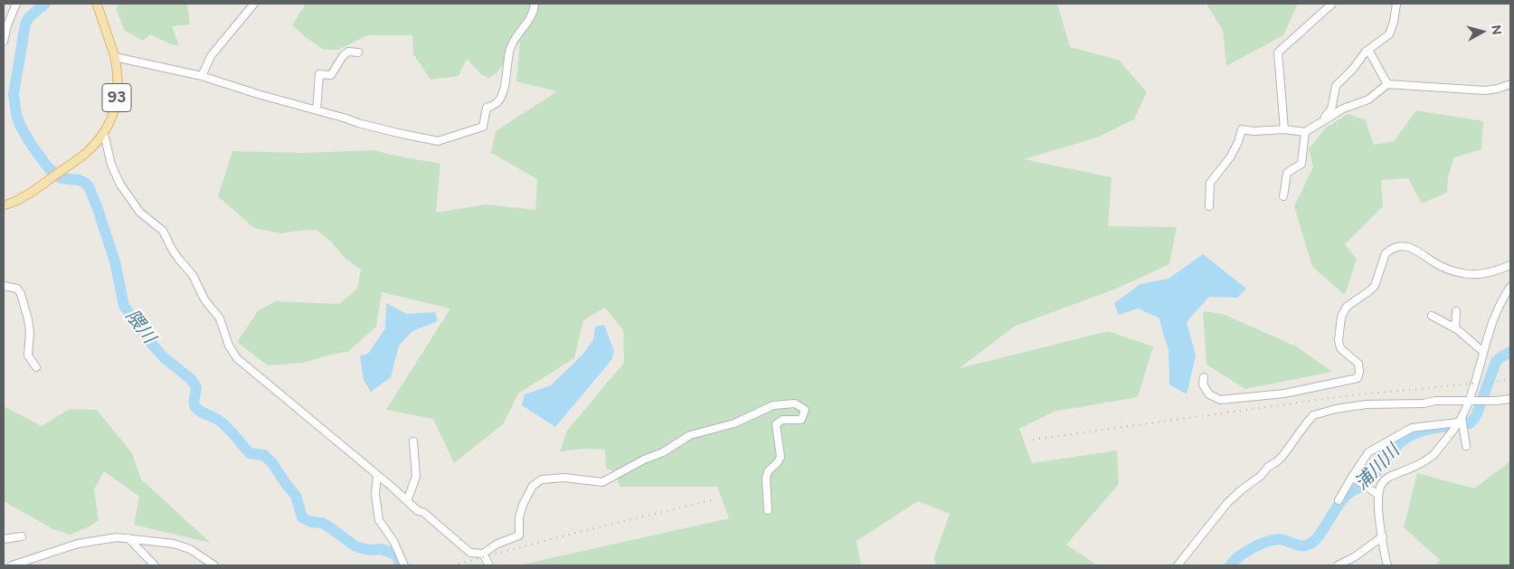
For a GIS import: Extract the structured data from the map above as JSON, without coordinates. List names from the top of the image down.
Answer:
{
  "streets": {
    "main road": ["93"]
  },
  "water": ["隈川", "浦川川"],
  "north": "right"
}
